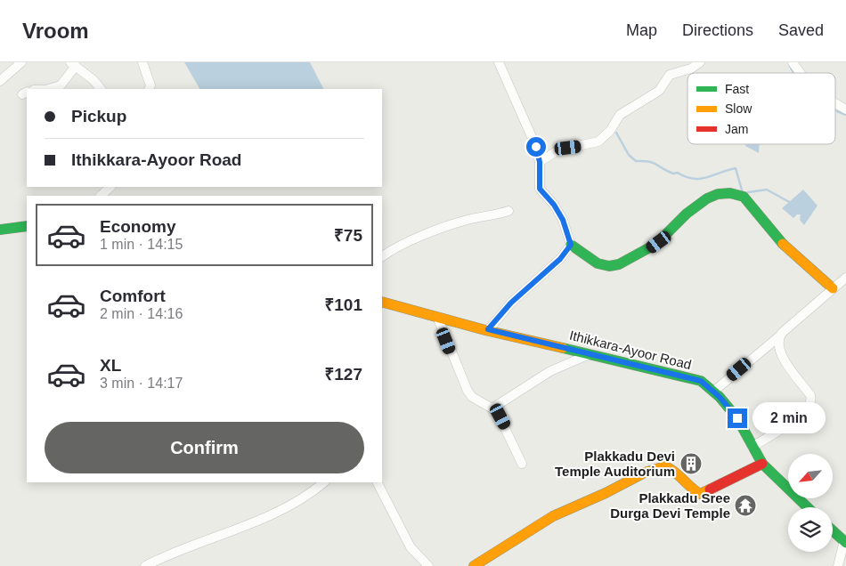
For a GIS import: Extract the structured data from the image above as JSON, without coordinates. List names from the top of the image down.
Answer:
{
  "streets": {
    "street": ["Ithikkara-Ayoor Road"]
  },
  "places": {
    "building": ["Plakkadu Devi Temple Auditorium"],
    "temple": ["Plakkadu Sree Durga Devi Temple"]
  },
  "legend": ["Fast", "Slow", "Jam"],
  "north": "bottom left",
  "page": {
    "header": "Vroom",
    "nav": ["Map", "Directions", "Saved"],
    "banner": ["Pickup", "Ithikkara-Ayoor Road"],
    "list": [
      {
        "name": "Economy",
        "note": "1 min · 14:15",
        "value": "₹75"
      },
      {
        "name": "Comfort",
        "note": "2 min · 14:16",
        "value": "₹101"
      },
      {
        "name": "XL",
        "note": "3 min · 14:17",
        "value": "₹127"
      }
    ],
    "bubble": "2 min",
    "buttons": "Confirm"
  }
}
